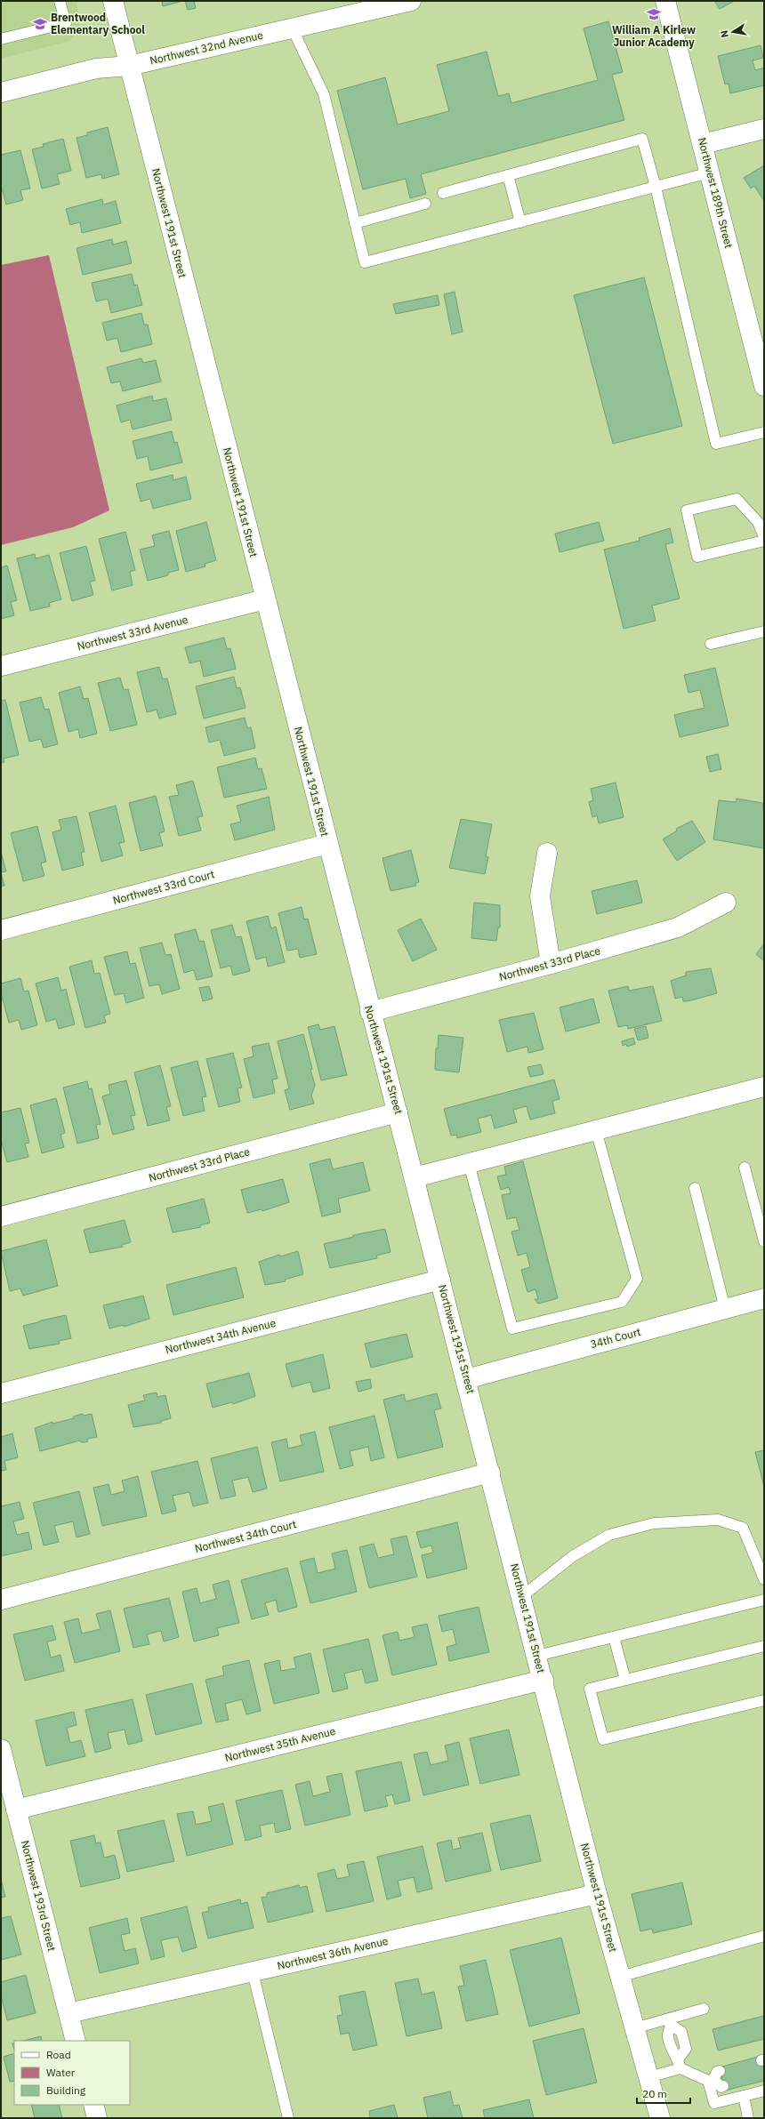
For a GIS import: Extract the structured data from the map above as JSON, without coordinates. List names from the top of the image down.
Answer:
{
  "streets": {
    "street": [
      "Northwest 32nd Avenue",
      "Northwest 189th Street",
      "Northwest 191st Street",
      "Northwest 33rd Avenue",
      "Northwest 33rd Court",
      "Northwest 33rd Place",
      "Northwest 34th Avenue",
      "34th Court",
      "Northwest 34th Court",
      "Northwest 35th Avenue",
      "Northwest 193rd Street",
      "Northwest 36th Avenue"
    ]
  },
  "crossings": [
    ["Northwest 32nd Avenue", "Northwest 191st Street"],
    ["Northwest 191st Street", "Northwest 33rd Avenue"],
    ["Northwest 191st Street", "Northwest 33rd Court"],
    ["Northwest 191st Street", "Northwest 33rd Place"],
    ["Northwest 191st Street", "Northwest 34th Avenue"],
    ["Northwest 191st Street", "34th Court"],
    ["Northwest 191st Street", "Northwest 34th Court"],
    ["Northwest 191st Street", "Northwest 35th Avenue"],
    ["Northwest 191st Street", "Northwest 36th Avenue"],
    ["Northwest 35th Avenue", "Northwest 193rd Street"],
    ["Northwest 193rd Street", "Northwest 36th Avenue"]
  ],
  "places": {
    "school or university": ["William A Kirlew Junior Academy", "Brentwood Elementary School"]
  },
  "legend": ["Road", "Water", "Building"],
  "scale_bar": "20 m",
  "north": "left"
}
